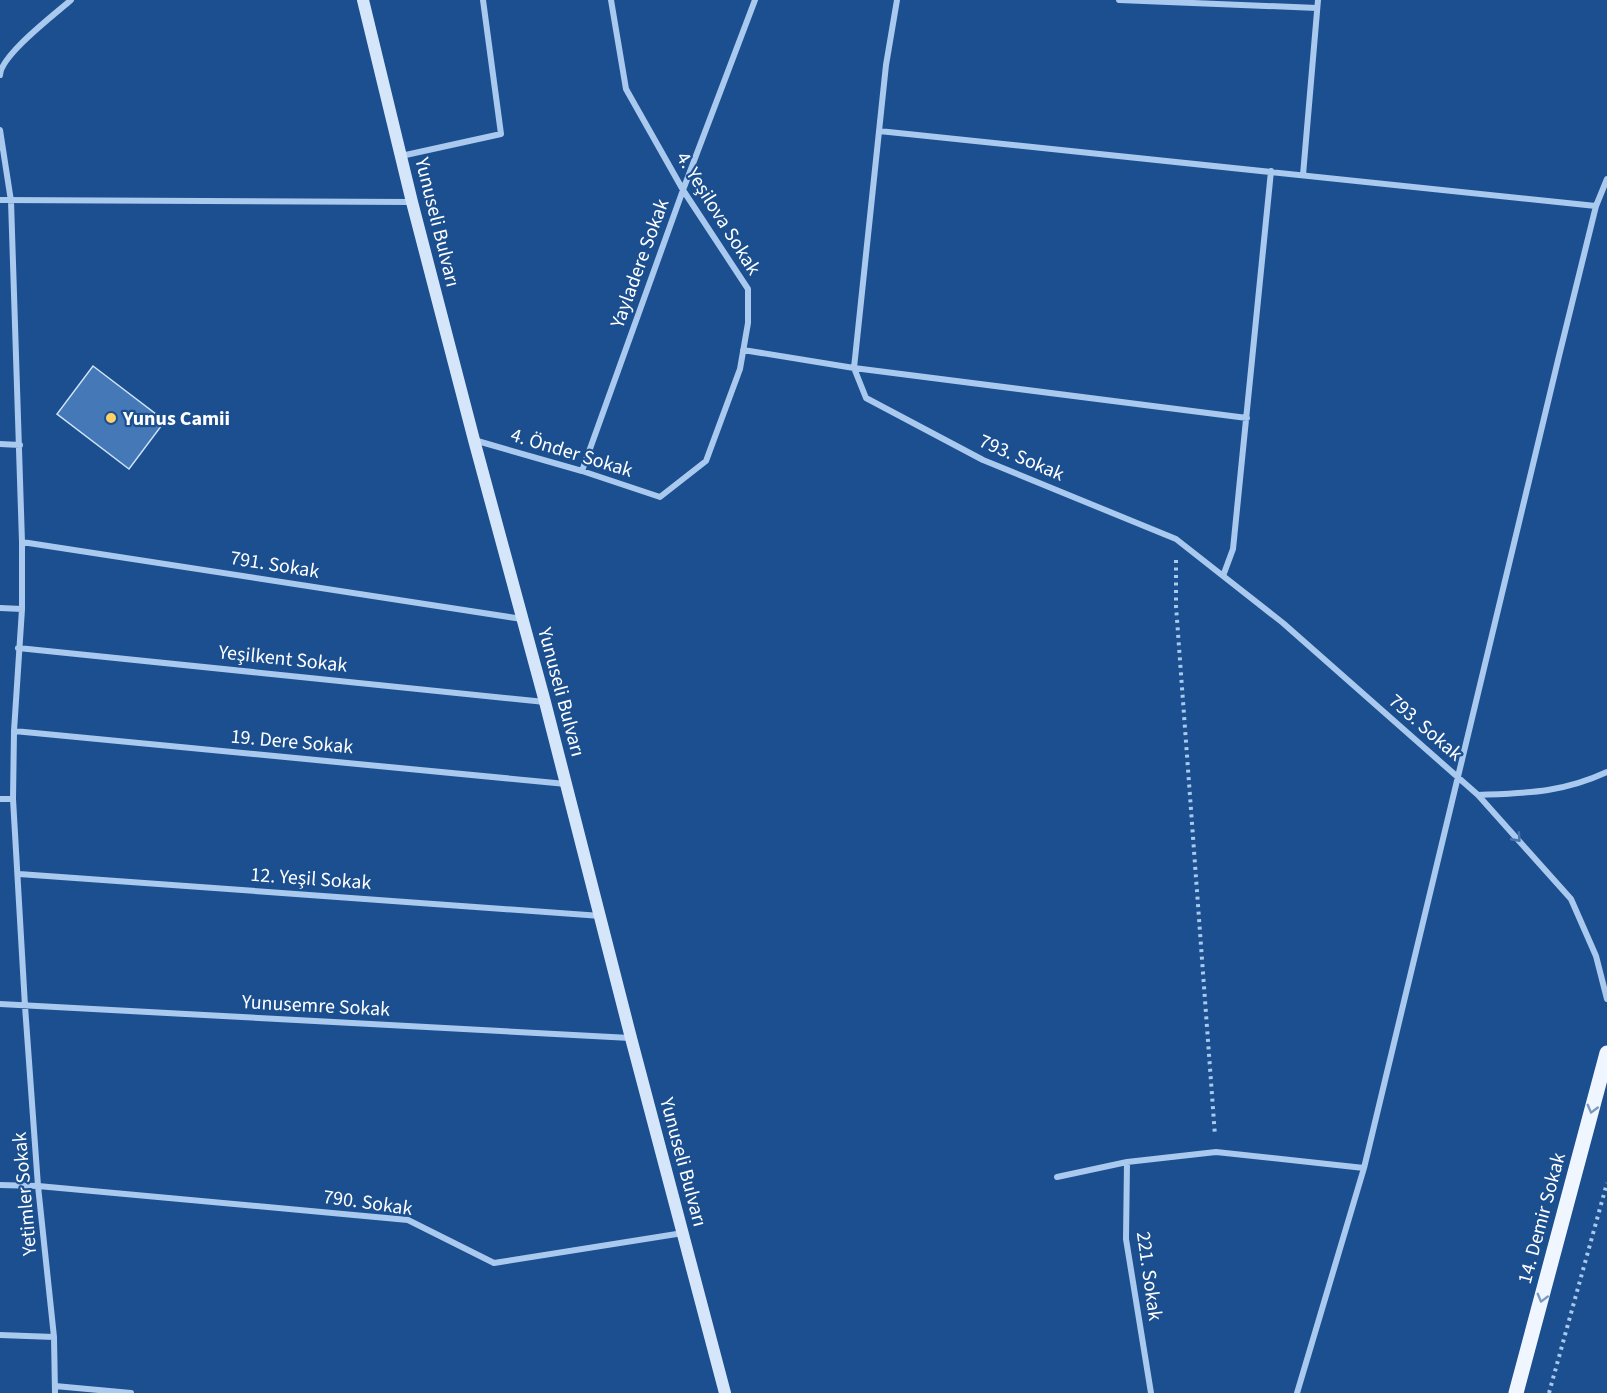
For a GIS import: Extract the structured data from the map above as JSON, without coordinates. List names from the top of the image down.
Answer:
{
  "streets": {
    "main road": ["Yunuseli Bulvarı", "14. Demir Sokak"],
    "street": [
      "4. Yeşilova Sokak",
      "Yayladere Sokak",
      "4. Önder Sokak",
      "793. Sokak",
      "791. Sokak",
      "Yeşilkent Sokak",
      "19. Dere Sokak",
      "12. Yeşil Sokak",
      "Yunusemre Sokak",
      "Yetimler Sokak",
      "790. Sokak",
      "221. Sokak"
    ]
  },
  "crossings": [
    ["4. Yeşilova Sokak", "Yayladere Sokak"],
    ["4. Yeşilova Sokak", "4. Önder Sokak"],
    ["Yunuseli Bulvarı", "4. Önder Sokak"],
    ["Yunuseli Bulvarı", "791. Sokak"],
    ["Yunuseli Bulvarı", "Yeşilkent Sokak"],
    ["Yunuseli Bulvarı", "19. Dere Sokak"],
    ["Yunuseli Bulvarı", "12. Yeşil Sokak"],
    ["Yunuseli Bulvarı", "Yunusemre Sokak"],
    ["Yunuseli Bulvarı", "790. Sokak"],
    ["Yayladere Sokak", "4. Önder Sokak"],
    ["791. Sokak", "Yetimler Sokak"],
    ["Yeşilkent Sokak", "Yetimler Sokak"],
    ["19. Dere Sokak", "Yetimler Sokak"],
    ["12. Yeşil Sokak", "Yetimler Sokak"],
    ["Yunusemre Sokak", "Yetimler Sokak"],
    ["Yetimler Sokak", "790. Sokak"]
  ],
  "one_way": ["14. Demir Sokak"],
  "places": ["Yunus Camii"]
}
